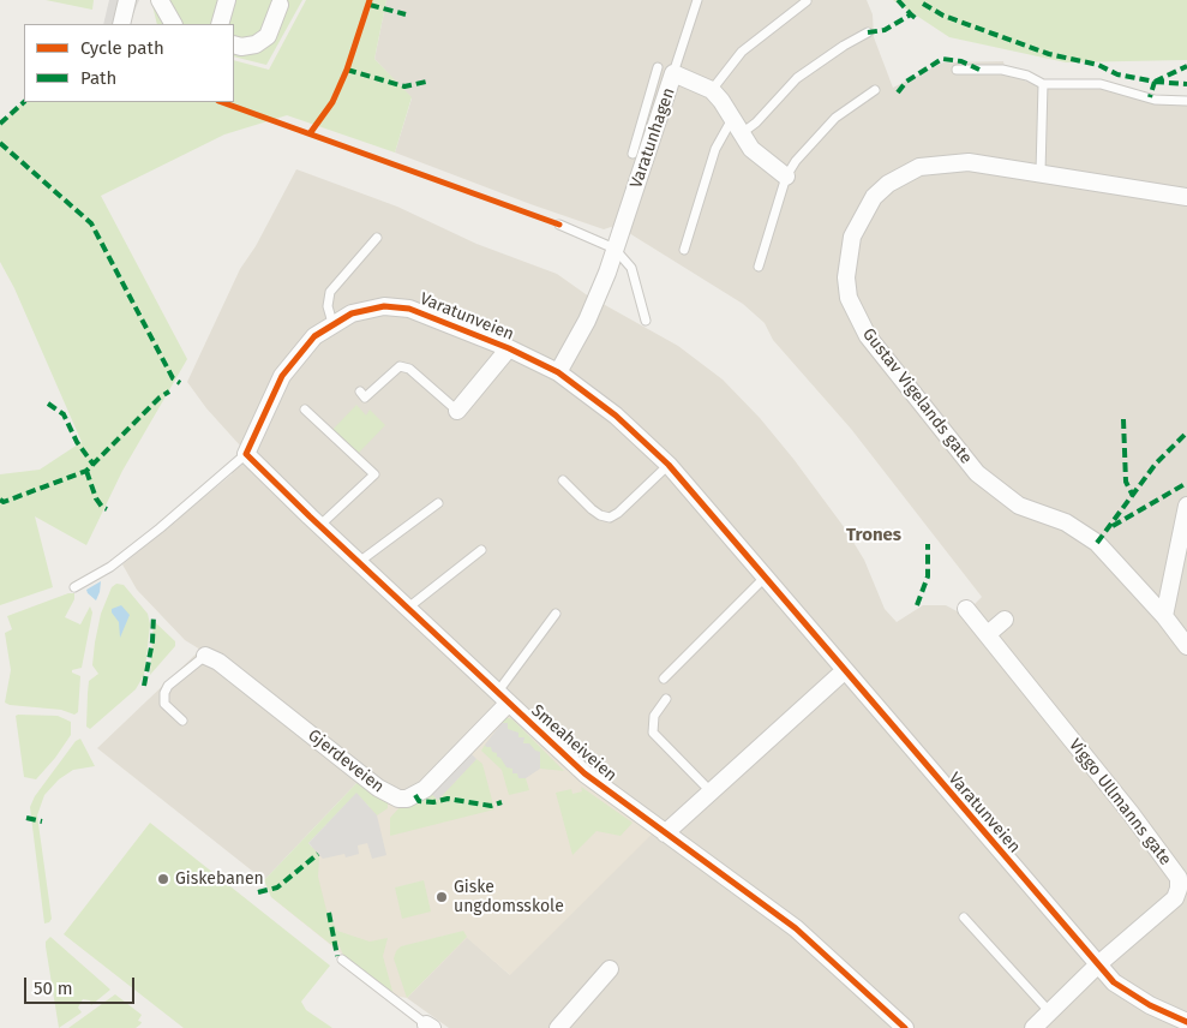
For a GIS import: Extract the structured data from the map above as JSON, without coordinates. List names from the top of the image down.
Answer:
{
  "streets": {
    "street": [
      "Varatunhagen",
      "Varatunveien",
      "Gustav Vigelands gate",
      "Smeaheiveien",
      "Gjerdeveien",
      "Viggo Ullmanns gate"
    ]
  },
  "crossings": [
    ["Varatunhagen", "Varatunveien"],
    ["Varatunveien", "Smeaheiveien"],
    ["Varatunveien", "Viggo Ullmanns gate"],
    ["Smeaheiveien", "Gjerdeveien"]
  ],
  "districts": ["Trones"],
  "places": ["Giskebanen", "Giske ungdomsskole"],
  "legend": ["Cycle path", "Path"],
  "scale_bar": "50 m"
}
